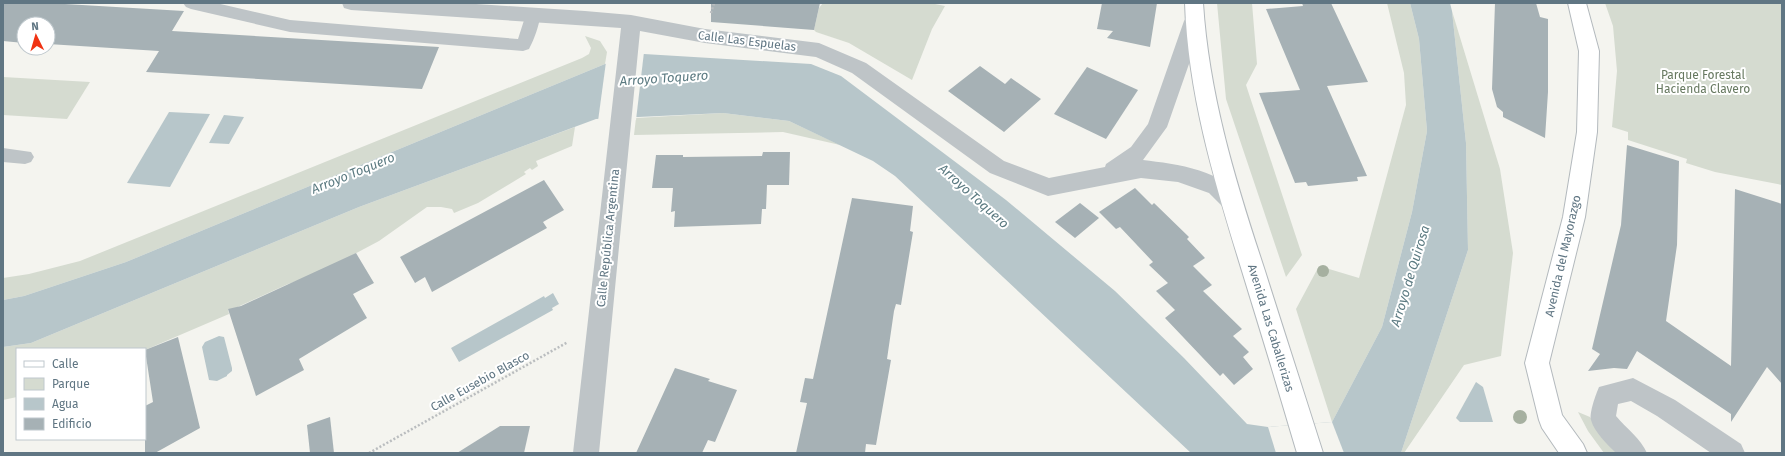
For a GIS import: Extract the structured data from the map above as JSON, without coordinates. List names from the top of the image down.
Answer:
{
  "streets": {
    "main road": ["Avenida del Mayorazgo", "Avenida Las Caballerizas"],
    "street": ["Calle Las Espuelas", "Calle República Argentina"],
    "path": ["Calle Eusebio Blasco"]
  },
  "crossings": [
    ["Calle Las Espuelas", "Calle República Argentina"],
    ["Calle Las Espuelas", "Avenida Las Caballerizas"],
    ["Calle República Argentina", "Calle Eusebio Blasco"]
  ],
  "water": ["Arroyo Toquero", "Arroyo de Quirosa"],
  "parks": ["Parque Forestal Hacienda Clavero"],
  "legend": [
    "Calle",
    "Parque",
    "Agua",
    "Edificio"
  ],
  "north": "top"
}
